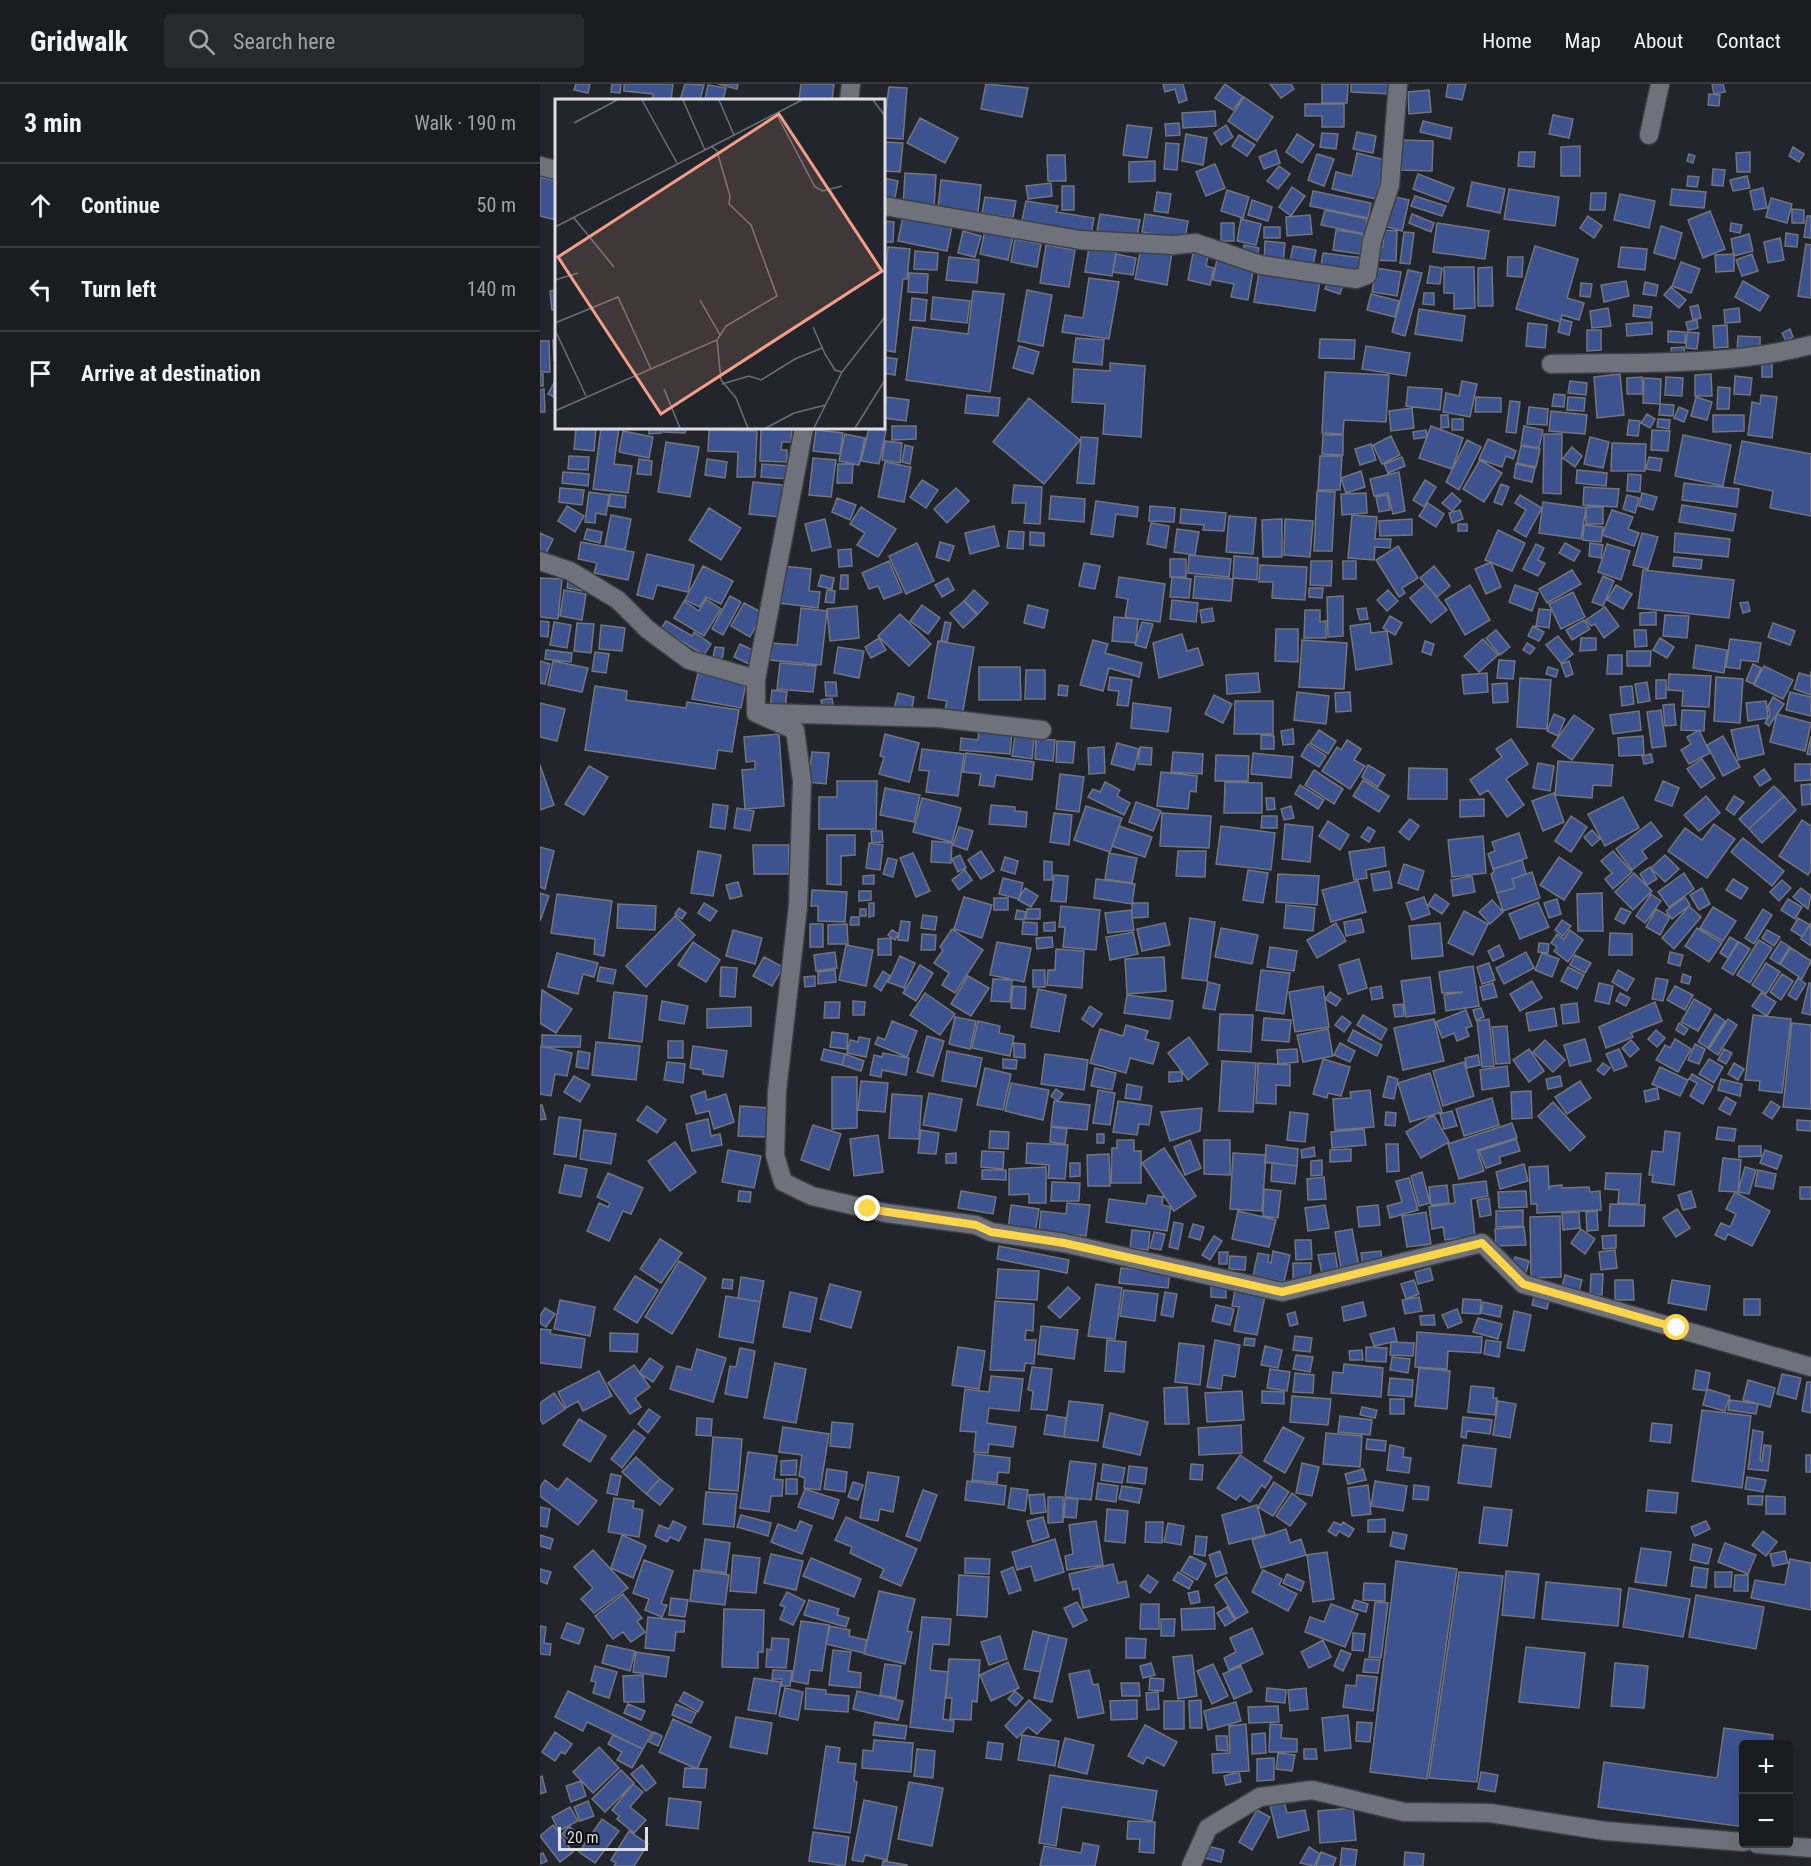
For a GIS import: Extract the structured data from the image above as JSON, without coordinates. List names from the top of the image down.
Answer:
{
  "scale_bar": "20 m",
  "page": {
    "header": "Gridwalk",
    "search": "Search here",
    "nav": [
      "Home",
      "Map",
      "About",
      "Contact"
    ],
    "heading": ["3 min", "Walk · 190 m"],
    "list": [
      ["Continue", "50 m"],
      ["Turn left", "140 m"],
      "Arrive at destination"
    ],
    "map_buttons": ["+", "−"],
    "scale": "20 m"
  }
}
